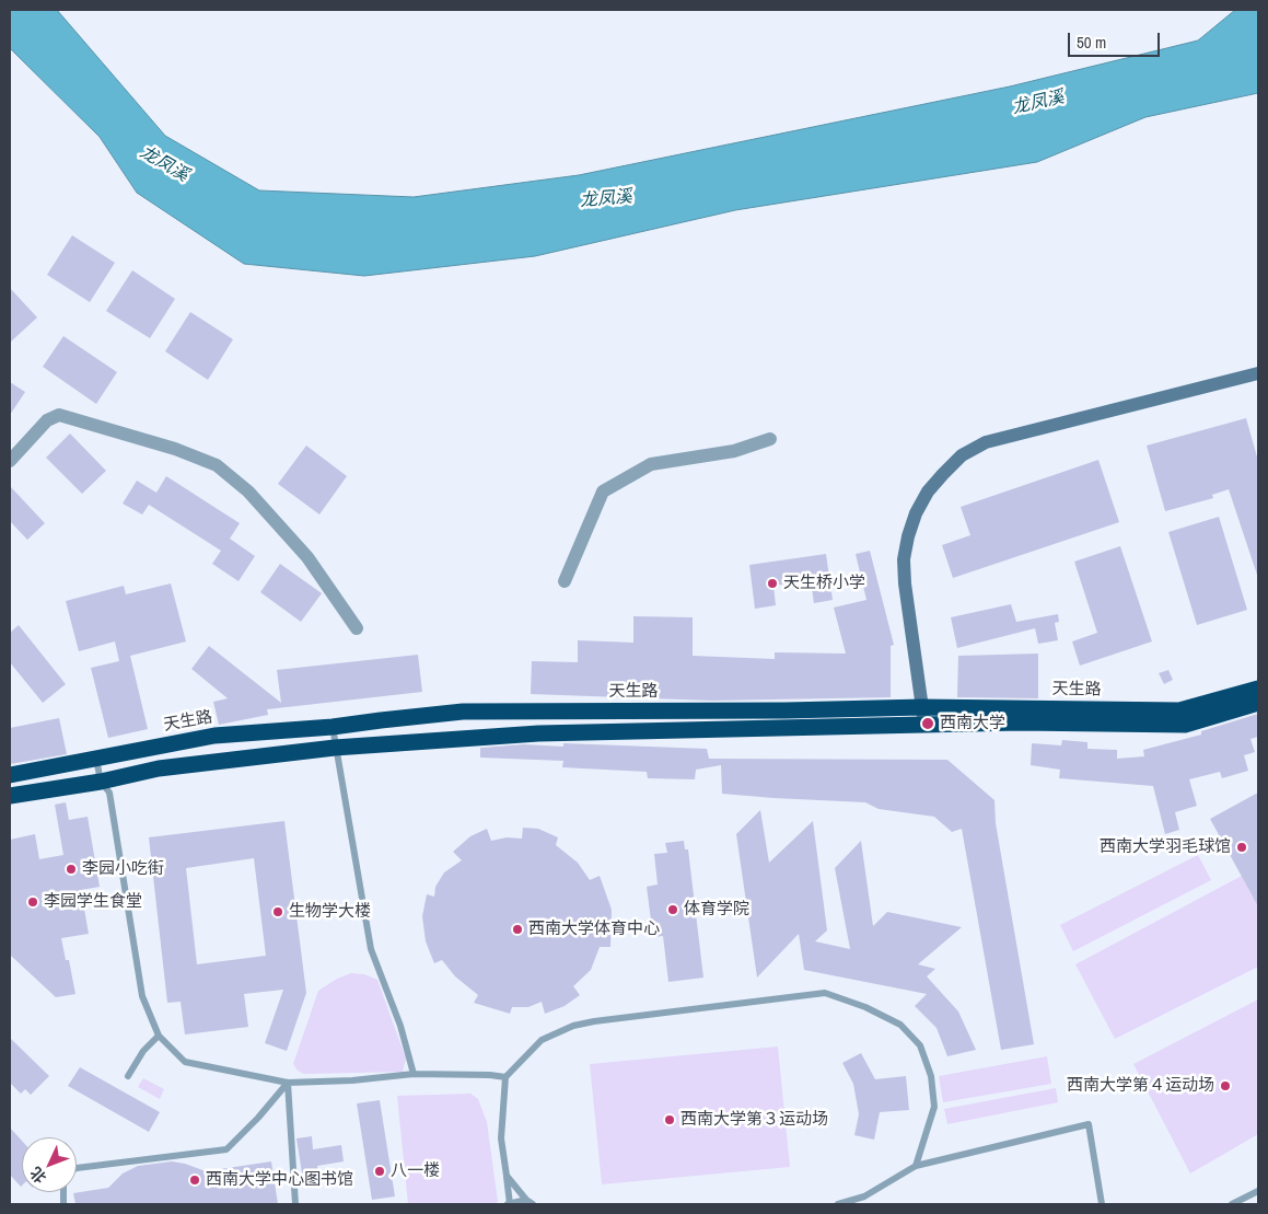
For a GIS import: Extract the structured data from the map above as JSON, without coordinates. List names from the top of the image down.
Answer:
{
  "streets": {
    "highway": ["天生路"]
  },
  "water": ["龙凤溪"],
  "places": [
    "天生桥小学",
    "西南大学",
    "西南大学羽毛球馆",
    "李园小吃街",
    "李园学生食堂",
    "体育学院",
    "生物学大楼",
    "西南大学体育中心",
    "西南大学第４运动场",
    "西南大学第３运动场",
    "八一楼",
    "西南大学中心图书馆"
  ],
  "scale_bar": "50 m",
  "north": "bottom left"
}
